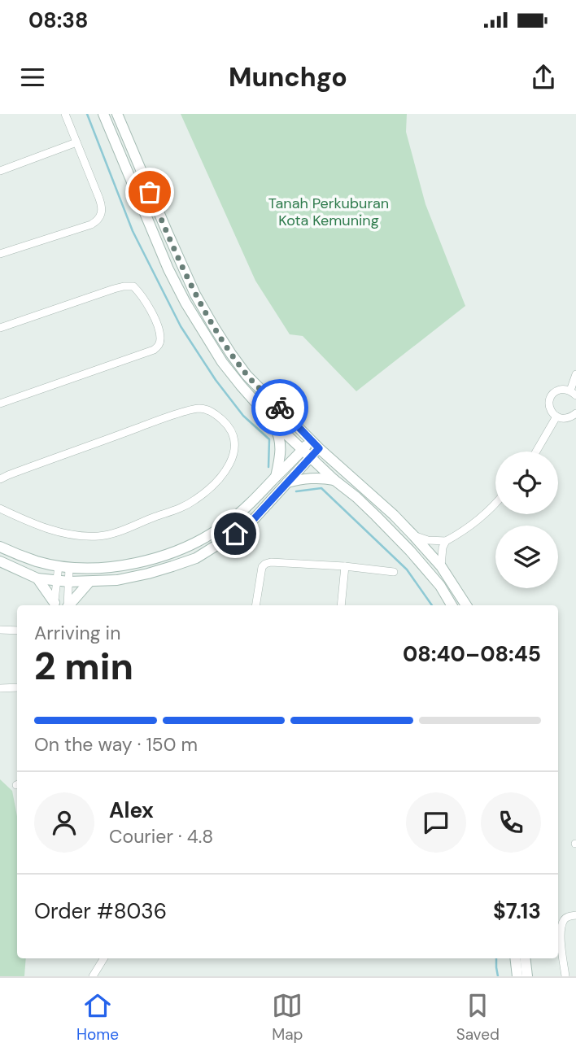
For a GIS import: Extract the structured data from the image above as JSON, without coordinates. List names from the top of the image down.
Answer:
{
  "parks": ["Tanah Perkuburan Kota Kemuning"],
  "page": {
    "status": "08:38",
    "header": "Munchgo",
    "heading": ["2 min", "Arriving in", "08:40–08:45"],
    "panel": [
      "Alex",
      "Courier · 4.8",
      "Order #8036",
      "$7.13"
    ],
    "bar": "On the way · 150 m",
    "tabs": ["Home", "Map", "Saved"]
  }
}
